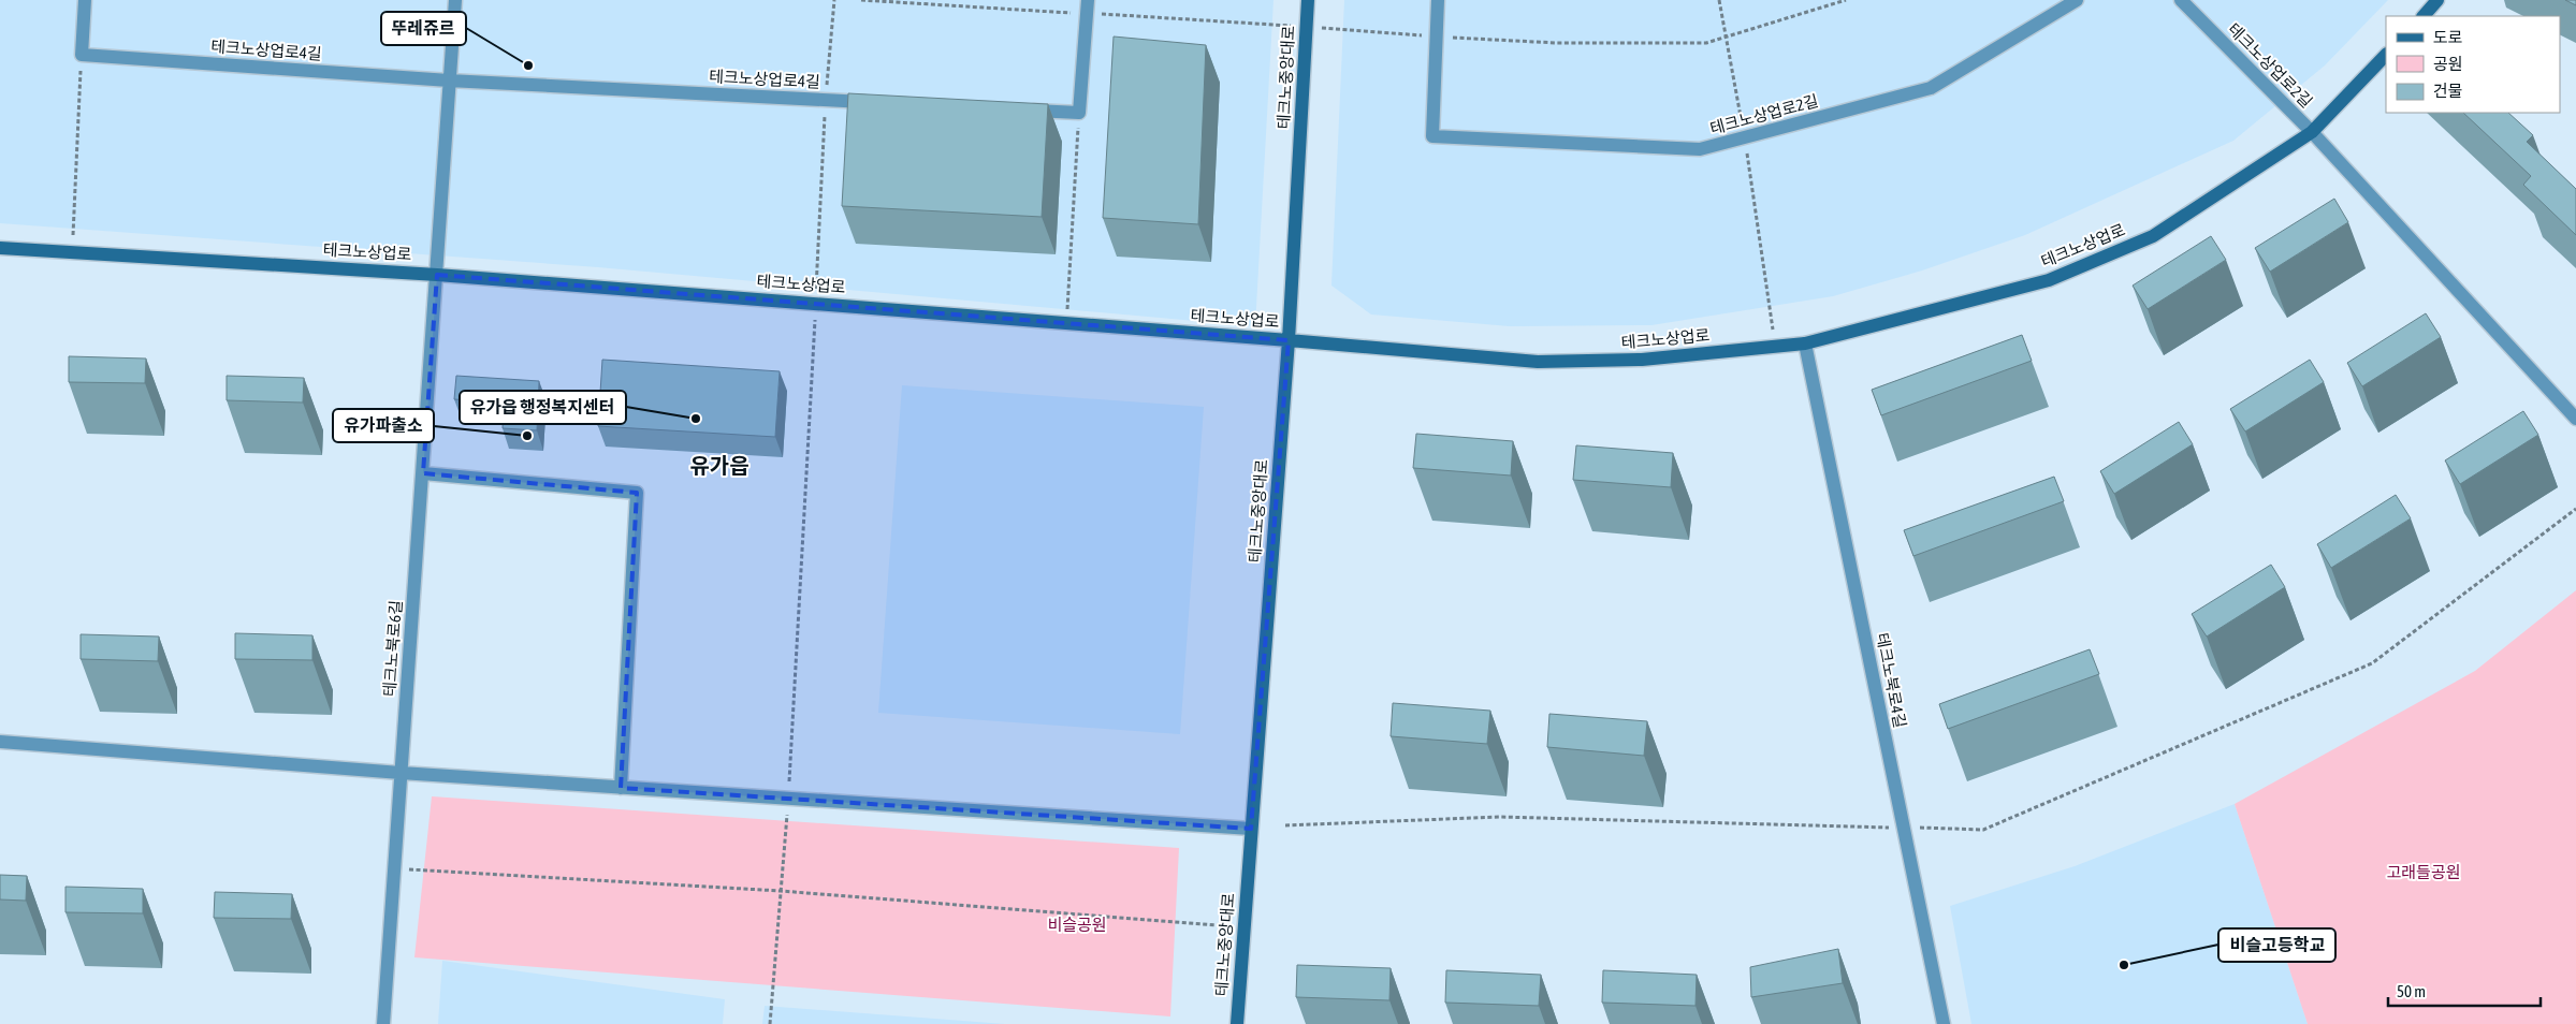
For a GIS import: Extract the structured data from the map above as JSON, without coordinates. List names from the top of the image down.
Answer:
{
  "streets": {
    "street": [
      "테크노상업로4길",
      "테크노상업로2길",
      "테크노중앙대로",
      "테크노상업로",
      "테크노북로6길",
      "테크노북로4길"
    ]
  },
  "crossings": [
    ["테크노상업로2길", "테크노상업로"],
    ["테크노중앙대로", "테크노상업로"],
    ["테크노상업로", "테크노북로6길"],
    ["테크노상업로", "테크노북로4길"]
  ],
  "districts": ["유가읍"],
  "parks": ["고래들공원", "비슬공원"],
  "places": [
    "뚜레쥬르",
    "유가읍 행정복지센터",
    "유가파출소",
    "비슬고등학교"
  ],
  "legend": ["도로", "공원", "건물"],
  "scale_bar": "50 m"
}
